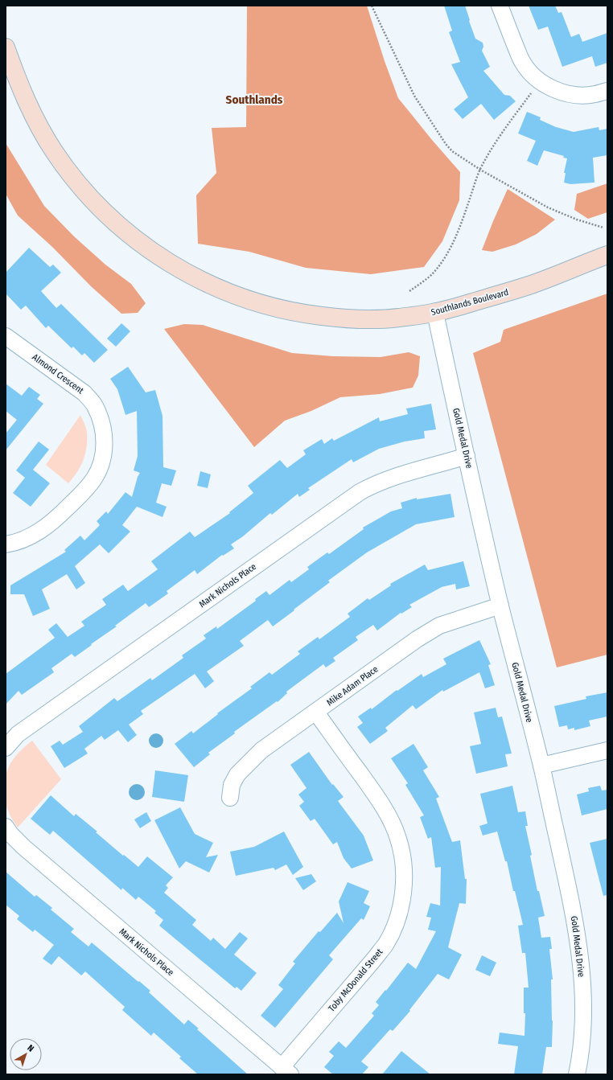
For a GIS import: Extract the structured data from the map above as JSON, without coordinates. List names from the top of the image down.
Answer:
{
  "streets": {
    "main road": ["Southlands Boulevard"],
    "street": [
      "Almond Crescent",
      "Gold Medal Drive",
      "Mark Nichols Place",
      "Mike Adam Place",
      "Toby McDonald Street"
    ]
  },
  "crossings": [
    ["Southlands Boulevard", "Gold Medal Drive"],
    ["Gold Medal Drive", "Mark Nichols Place"],
    ["Gold Medal Drive", "Mike Adam Place"],
    ["Mark Nichols Place", "Toby McDonald Street"],
    ["Mike Adam Place", "Toby McDonald Street"]
  ],
  "districts": ["Southlands"],
  "north": "top right"
}
